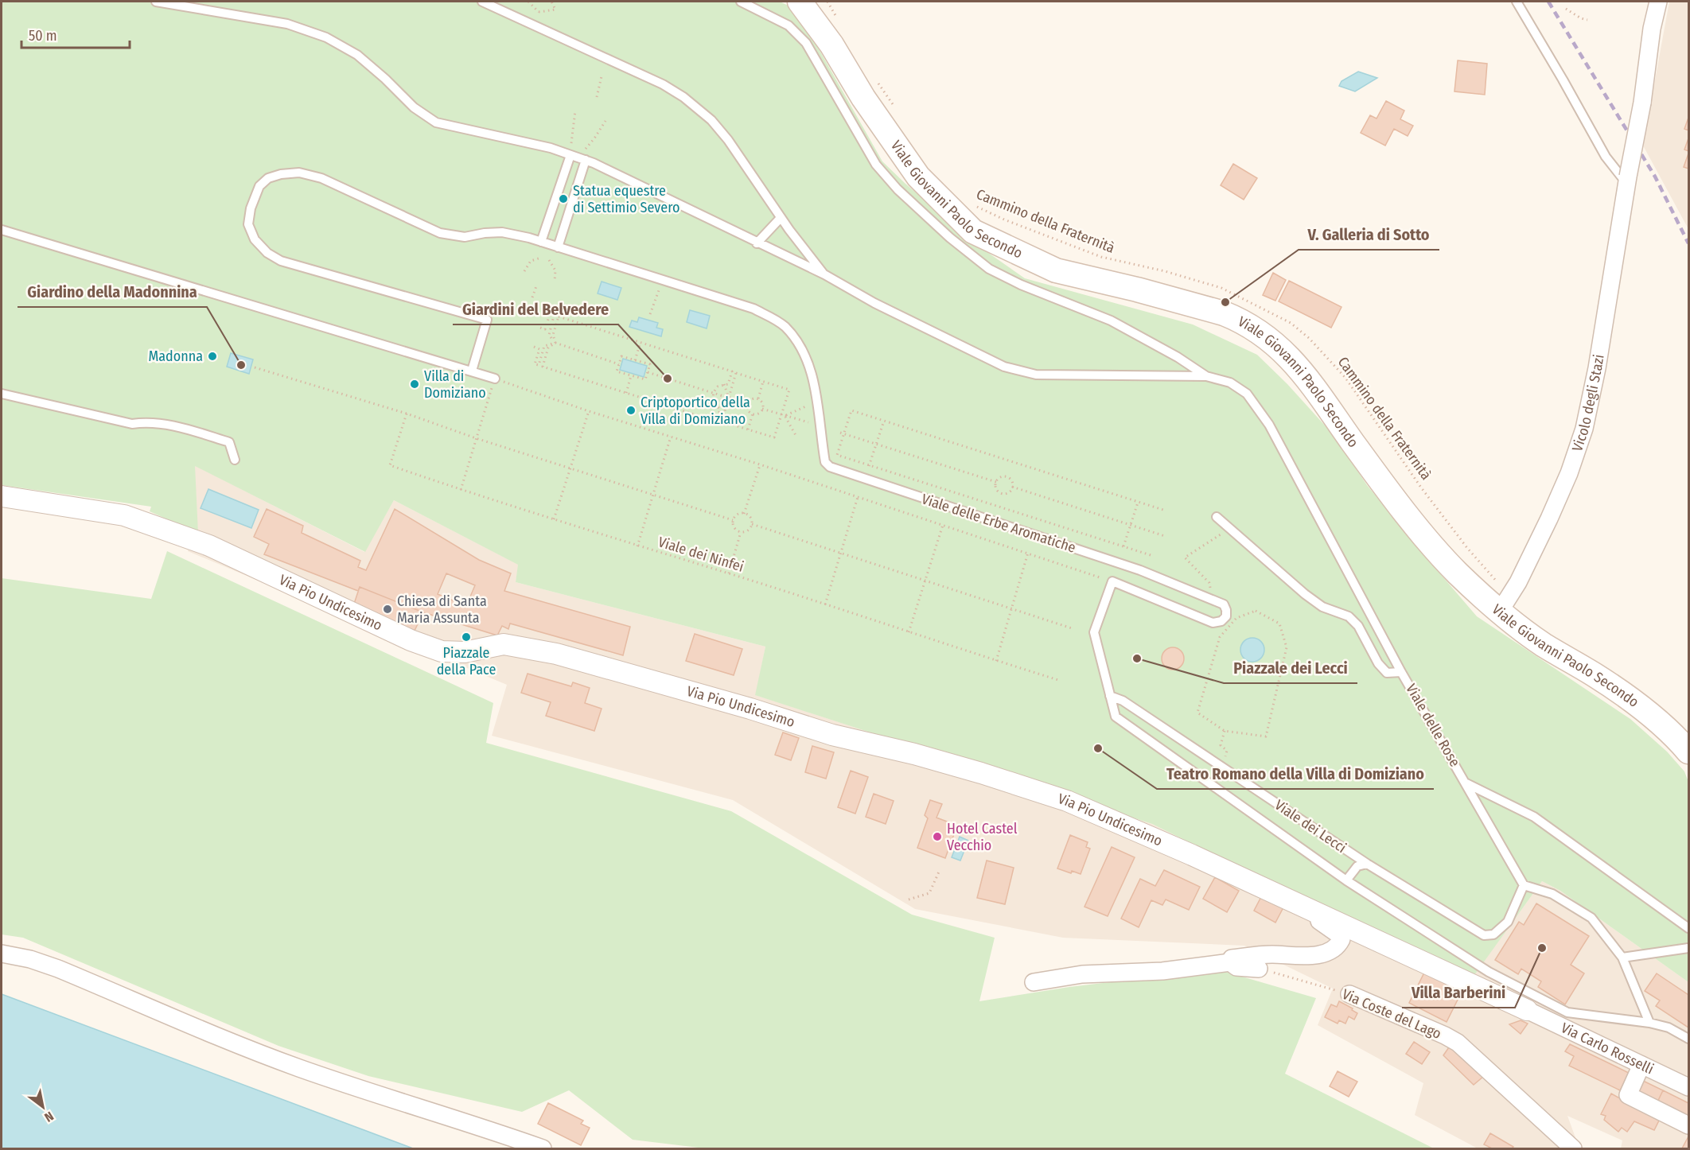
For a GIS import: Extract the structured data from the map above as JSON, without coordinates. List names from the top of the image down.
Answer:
{
  "streets": {
    "main road": ["Viale Giovanni Paolo Secondo"],
    "street": [
      "Vicolo degli Stazi",
      "Via Pio Undicesimo",
      "Via Coste del Lago",
      "Via Carlo Rosselli"
    ],
    "lane": ["Viale delle Erbe Aromatiche", "Viale delle Rose", "Viale dei Lecci"],
    "path": ["Cammino della Fraternità", "Viale dei Ninfei"]
  },
  "crossings": [
    ["Viale Giovanni Paolo Secondo", "Cammino della Fraternità"],
    ["Viale Giovanni Paolo Secondo", "Vicolo degli Stazi"],
    ["Cammino della Fraternità", "Vicolo degli Stazi"],
    ["Via Pio Undicesimo", "Via Carlo Rosselli"],
    ["Viale delle Rose", "Viale dei Lecci"]
  ],
  "places": [
    "Statua equestre di Settimio Severo",
    "V. Galleria di Sotto",
    "Madonna",
    "Giardino della Madonnina",
    "Giardini del Belvedere",
    "Villa di Domiziano",
    "Criptoportico della Villa di Domiziano",
    "Chiesa di Santa Maria Assunta",
    "Piazzale della Pace",
    "Piazzale dei Lecci",
    "Teatro Romano della Villa di Domiziano",
    "Hotel Castel Vecchio",
    "Villa Barberini"
  ],
  "scale_bar": "50 m",
  "north": "bottom right"
}
